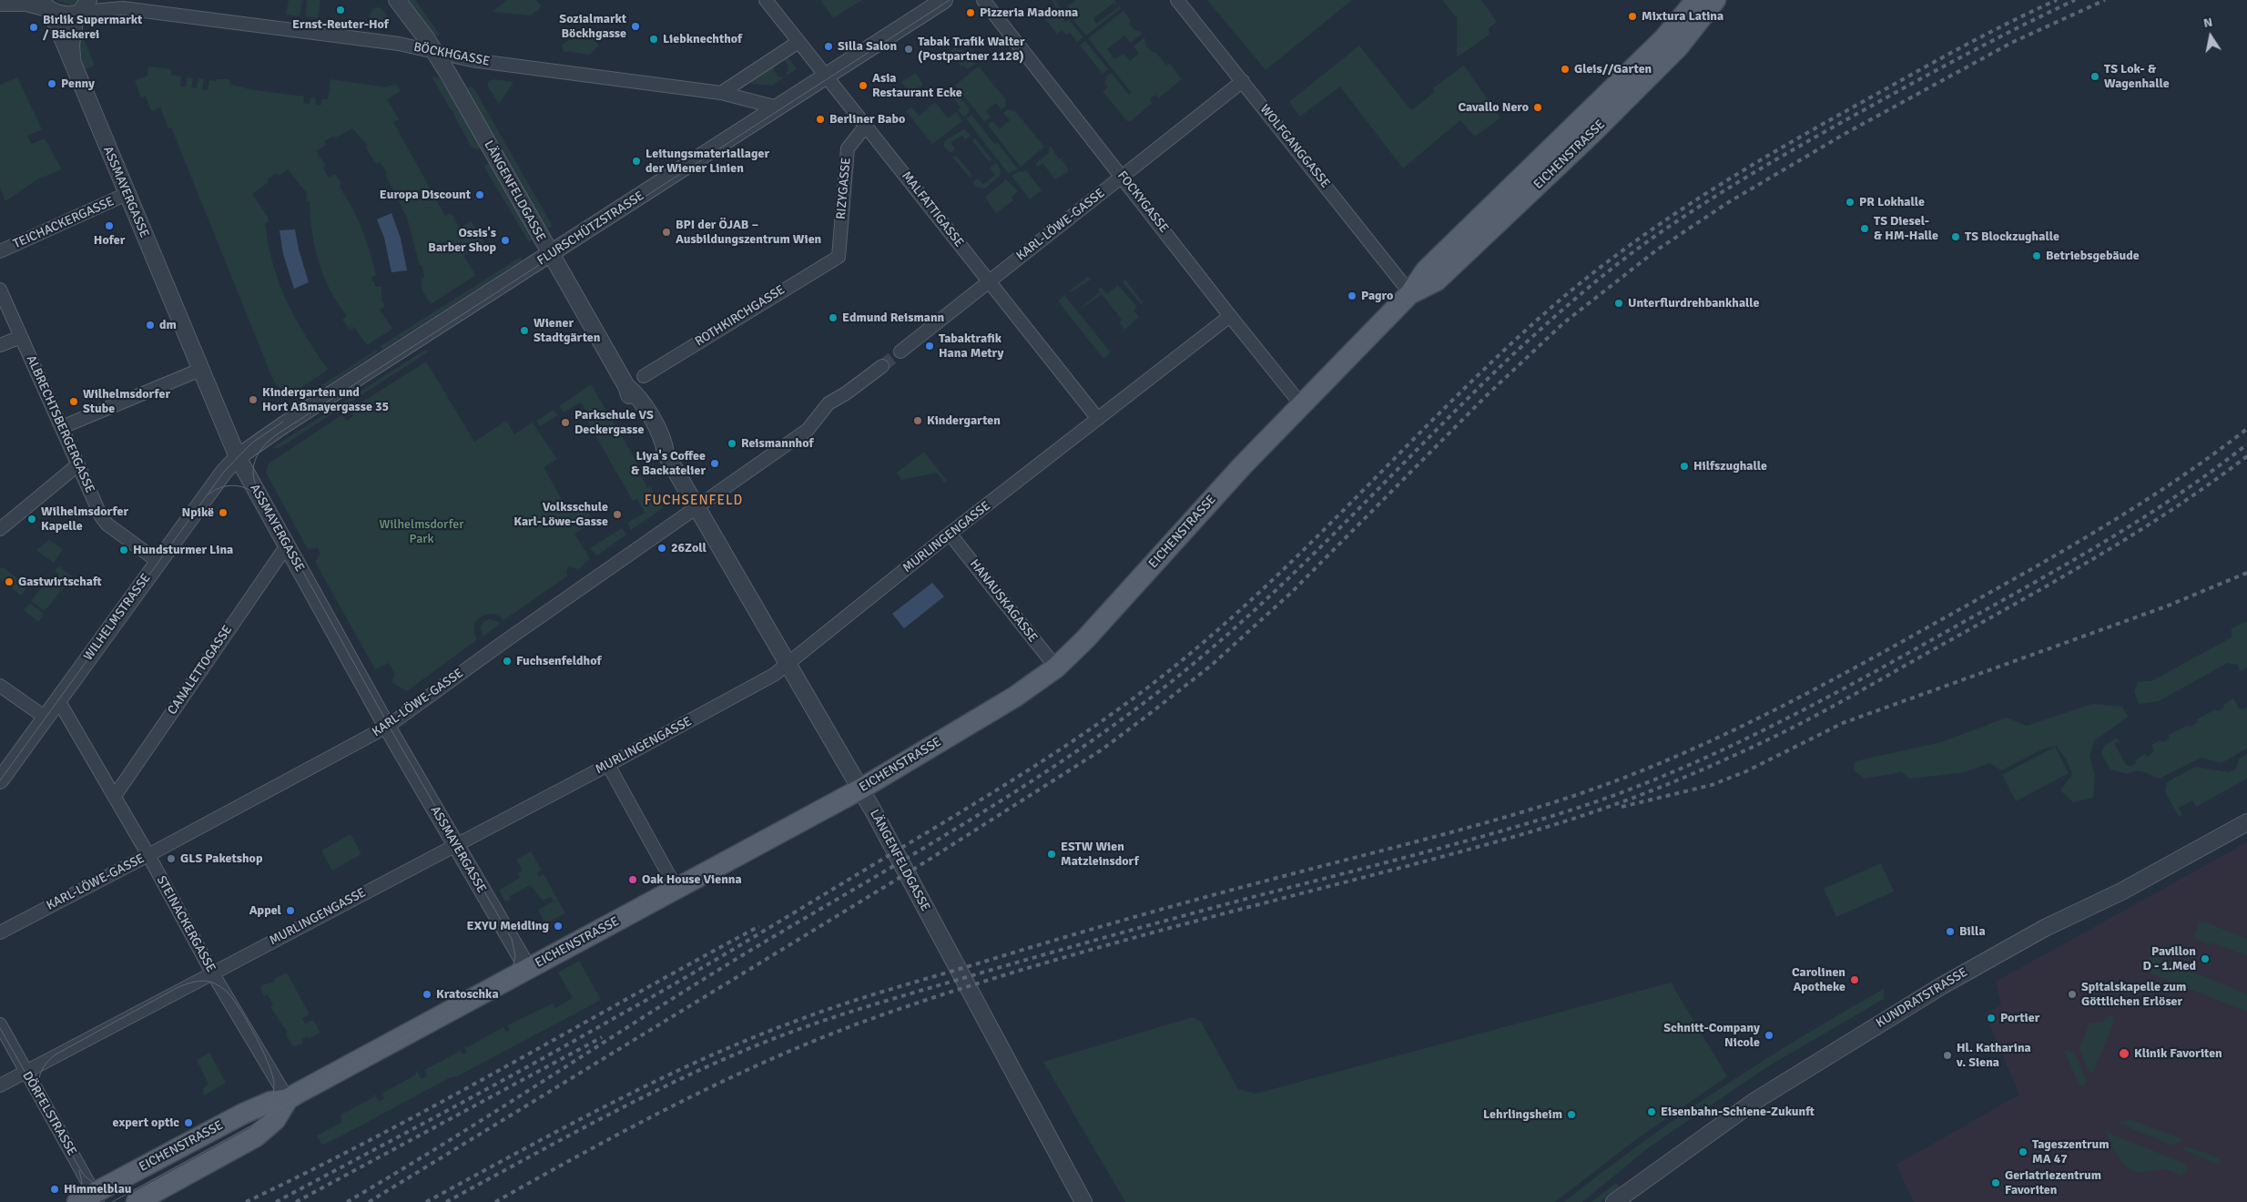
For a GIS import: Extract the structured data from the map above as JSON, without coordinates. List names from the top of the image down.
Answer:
{
  "streets": {
    "main road": ["EICHENSTRASSE"],
    "street": [
      "BÖCKHGASSE",
      "WOLFGANGGASSE",
      "RIZYGASSE",
      "LÄNGENFELDGASSE",
      "ASSMAYERGASSE",
      "FOCKYGASSE",
      "MALFATTIGASSE",
      "TEICHACKERGASSE",
      "KARL-LÖWE-GASSE",
      "FLURSCHÜTZSTRASSE",
      "ROTHKIRCHGASSE",
      "ALBRECHTSBERGERGASSE",
      "MURLINGENGASSE",
      "HANAUSKAGASSE",
      "WILHELMSTRASSE",
      "CANALETTOGASSE",
      "STEINACKERGASSE",
      "KUNDRATSTRASSE",
      "DÖRFELSTRASSE"
    ]
  },
  "crossings": [
    ["BÖCKHGASSE", "LÄNGENFELDGASSE"],
    ["BÖCKHGASSE", "ASSMAYERGASSE"],
    ["BÖCKHGASSE", "FLURSCHÜTZSTRASSE"],
    ["WOLFGANGGASSE", "EICHENSTRASSE"],
    ["WOLFGANGGASSE", "KARL-LÖWE-GASSE"],
    ["EICHENSTRASSE", "LÄNGENFELDGASSE"],
    ["EICHENSTRASSE", "ASSMAYERGASSE"],
    ["EICHENSTRASSE", "FOCKYGASSE"],
    ["EICHENSTRASSE", "HANAUSKAGASSE"],
    ["EICHENSTRASSE", "STEINACKERGASSE"],
    ["EICHENSTRASSE", "DÖRFELSTRASSE"],
    ["RIZYGASSE", "MALFATTIGASSE"],
    ["RIZYGASSE", "ROTHKIRCHGASSE"],
    ["LÄNGENFELDGASSE", "KARL-LÖWE-GASSE"],
    ["LÄNGENFELDGASSE", "FLURSCHÜTZSTRASSE"],
    ["LÄNGENFELDGASSE", "MURLINGENGASSE"],
    ["ASSMAYERGASSE", "TEICHACKERGASSE"],
    ["ASSMAYERGASSE", "KARL-LÖWE-GASSE"],
    ["ASSMAYERGASSE", "FLURSCHÜTZSTRASSE"],
    ["ASSMAYERGASSE", "MURLINGENGASSE"],
    ["ASSMAYERGASSE", "WILHELMSTRASSE"],
    ["ASSMAYERGASSE", "CANALETTOGASSE"],
    ["FOCKYGASSE", "KARL-LÖWE-GASSE"],
    ["FOCKYGASSE", "MURLINGENGASSE"],
    ["MALFATTIGASSE", "KARL-LÖWE-GASSE"],
    ["MALFATTIGASSE", "FLURSCHÜTZSTRASSE"],
    ["MALFATTIGASSE", "MURLINGENGASSE"],
    ["KARL-LÖWE-GASSE", "STEINACKERGASSE"],
    ["FLURSCHÜTZSTRASSE", "WILHELMSTRASSE"],
    ["ALBRECHTSBERGERGASSE", "WILHELMSTRASSE"],
    ["MURLINGENGASSE", "HANAUSKAGASSE"],
    ["MURLINGENGASSE", "STEINACKERGASSE"],
    ["MURLINGENGASSE", "DÖRFELSTRASSE"],
    ["WILHELMSTRASSE", "STEINACKERGASSE"],
    ["CANALETTOGASSE", "STEINACKERGASSE"]
  ],
  "districts": ["FUCHSENFELD"],
  "parks": ["Wilhelmsdorfer Park"],
  "places": [
    "Ernst-Reuter-Hof",
    "Pizzeria Madonna",
    "Mixtura Latina",
    "Sozialmarkt Böckhgasse",
    "Birlik Supermarkt / Bäckerei",
    "Liebknechthof",
    "Silla Salon",
    "Tabak Trafik Walter (Postpartner 1128)",
    "Gleis//Garten",
    "TS Lok- & Wagenhalle",
    "Penny",
    "Asia Restaurant Ecke",
    "Cavallo Nero",
    "Berliner Babo",
    "Leitungsmateriallager der Wiener Linien",
    "Europa Discount",
    "PR Lokhalle",
    "Hofer",
    "TS Diesel- & HM-Halle",
    "BPI der ÖJAB – Ausbildungszentrum Wien",
    "TS Blockzughalle",
    "Ossis's Barber Shop",
    "Betriebsgebäude",
    "Pagro",
    "Unterflurdrehbankhalle",
    "Edmund Reismann",
    "dm",
    "Wiener Stadtgärten",
    "Tabaktrafik Hana Metry",
    "Kindergarten und Hort Aßmayergasse 35",
    "Wilhelmsdorfer Stube",
    "Kindergarten",
    "Parkschule VS Deckergasse",
    "Reismannhof",
    "Liya's Coffee & Backatelier",
    "Hilfszughalle",
    "Npikë",
    "Volksschule Karl-Löwe-Gasse",
    "Wilhelmsdorfer Kapelle",
    "26Zoll",
    "Hundsturmer Lina",
    "Gastwirtschaft",
    "Fuchsenfeldhof",
    "ESTW Wien Matzleinsdorf",
    "GLS Paketshop",
    "Oak House Vienna",
    "Appel",
    "EXYU Meidling",
    "Billa",
    "Pavillon D - 1.Med",
    "Carolinen Apotheke",
    "Kratoschka",
    "Spitalskapelle zum Göttlichen Erlöser",
    "Portier",
    "Schnitt-Company Nicole",
    "Klinik Favoriten",
    "Hl. Katharina v. Siena",
    "Eisenbahn-Schiene-Zukunft",
    "Lehrlingsheim",
    "expert optic",
    "Tageszentrum MA 47",
    "Geriatriezentrum Favoriten",
    "Himmelblau"
  ],
  "north": "top"
}
